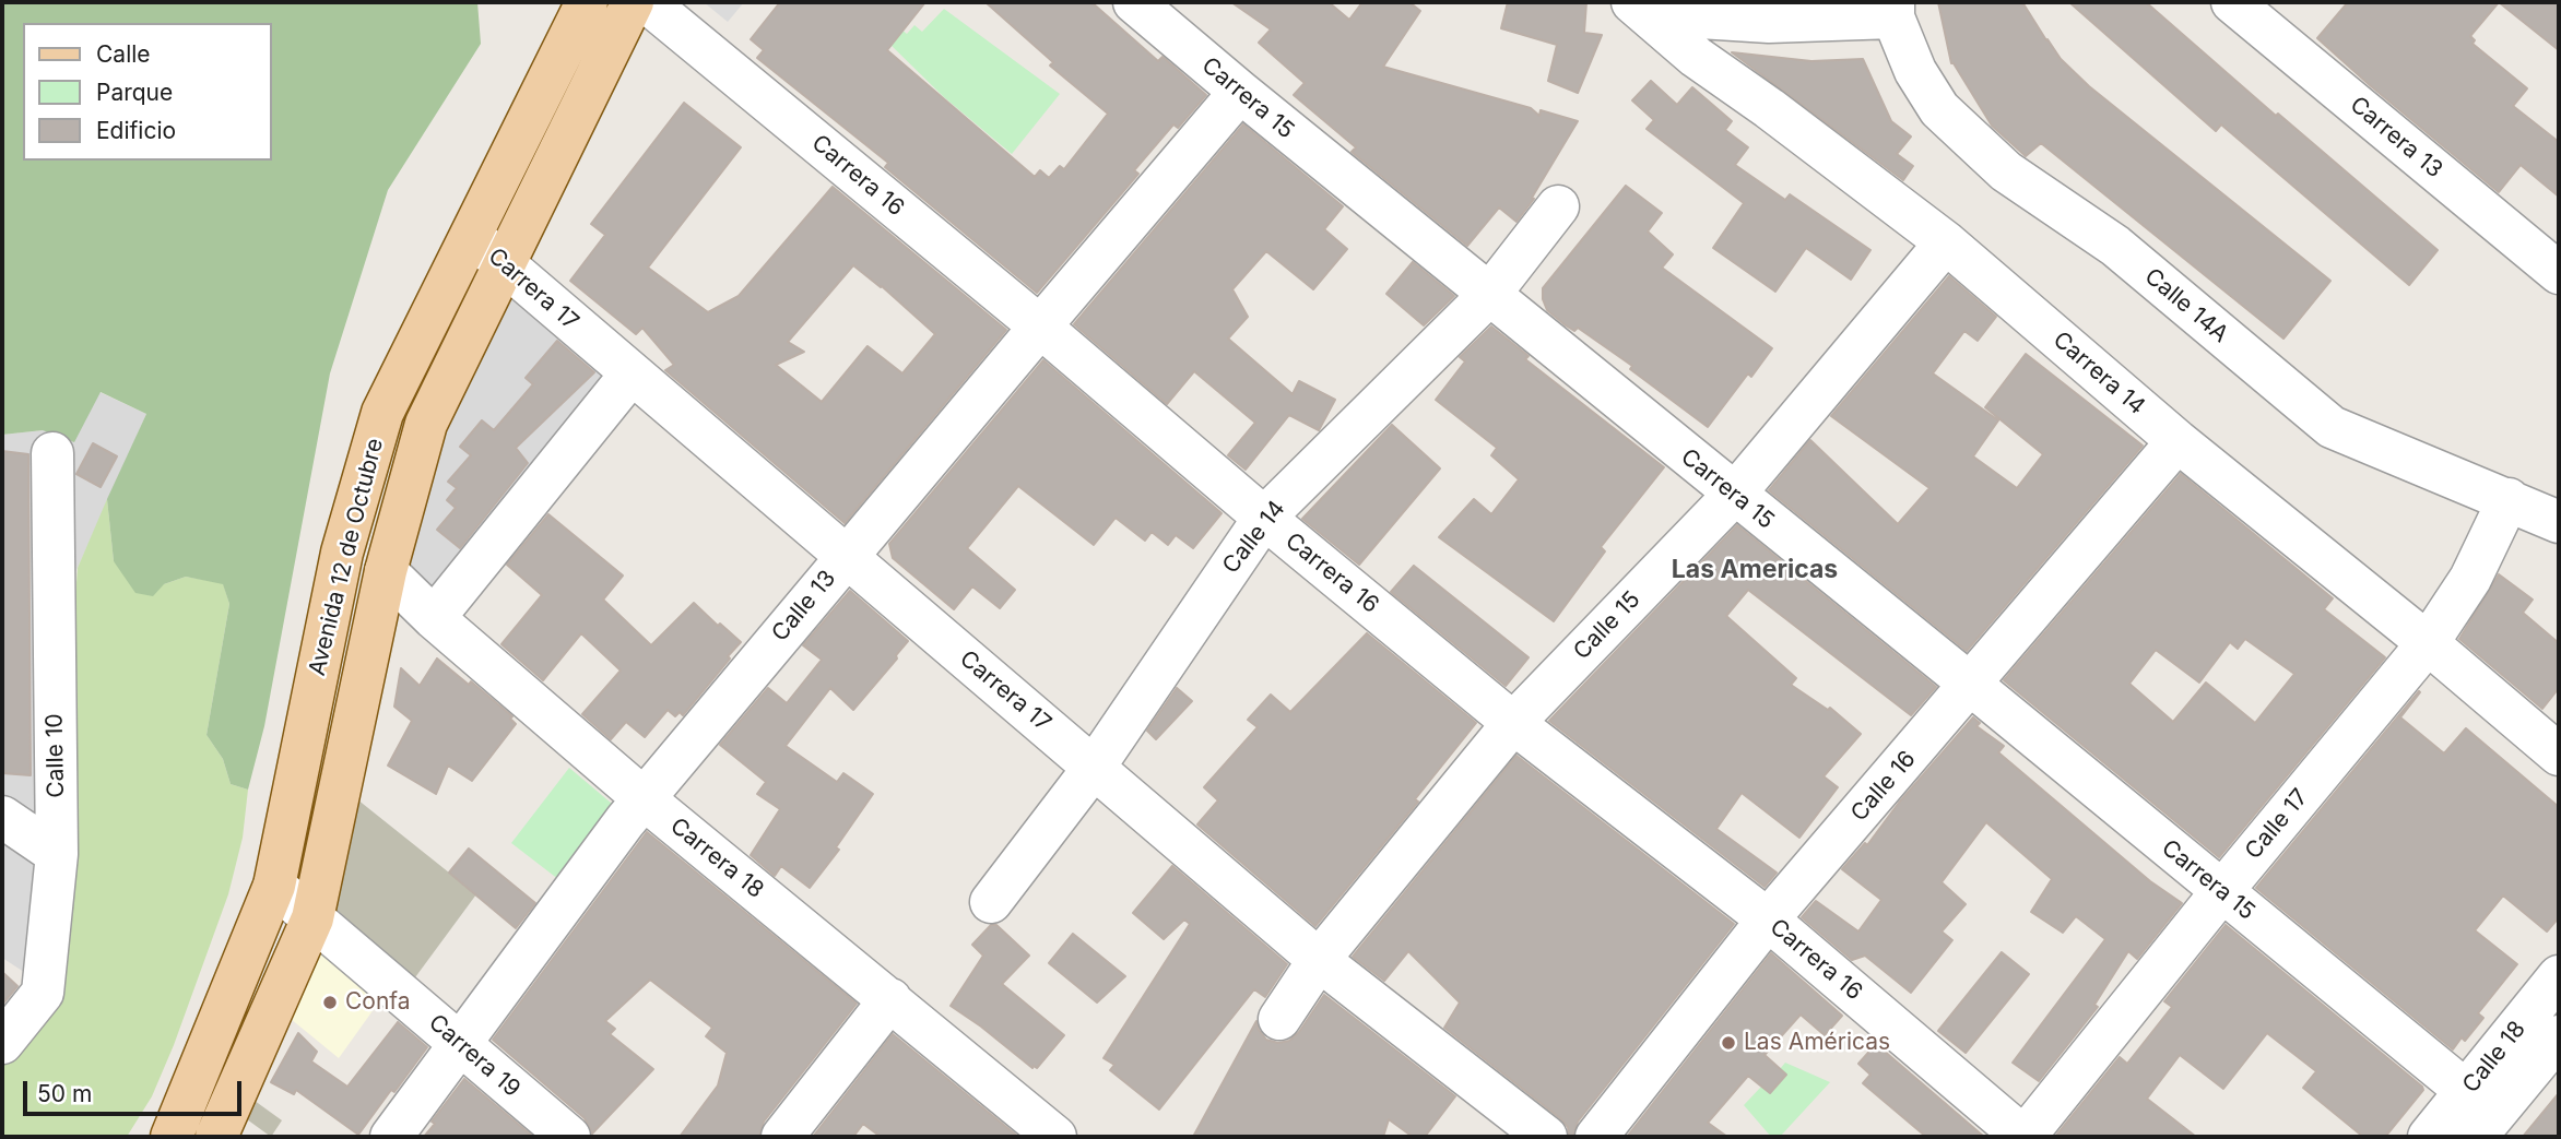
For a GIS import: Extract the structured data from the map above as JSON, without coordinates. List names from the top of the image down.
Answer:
{
  "streets": {
    "main road": ["Avenida 12 de Octubre"],
    "street": [
      "Carrera 15",
      "Carrera 13",
      "Carrera 16",
      "Carrera 17",
      "Calle 14A",
      "Carrera 14",
      "Calle 14",
      "Calle 13",
      "Calle 15",
      "Calle 10",
      "Calle 16",
      "Calle 17",
      "Carrera 18",
      "Carrera 19",
      "Calle 18"
    ]
  },
  "crossings": [
    ["Carrera 15", "Calle 14"],
    ["Carrera 15", "Calle 13"],
    ["Carrera 15", "Calle 15"],
    ["Carrera 15", "Calle 16"],
    ["Carrera 15", "Calle 17"],
    ["Carrera 15", "Calle 18"],
    ["Carrera 16", "Calle 14"],
    ["Carrera 16", "Calle 13"],
    ["Carrera 16", "Calle 15"],
    ["Carrera 16", "Calle 16"],
    ["Carrera 16", "Calle 17"],
    ["Carrera 17", "Calle 14"],
    ["Carrera 17", "Avenida 12 de Octubre"],
    ["Carrera 17", "Calle 13"],
    ["Carrera 17", "Calle 15"],
    ["Calle 14A", "Calle 17"],
    ["Carrera 14", "Calle 15"],
    ["Carrera 14", "Calle 16"],
    ["Carrera 14", "Calle 17"],
    ["Avenida 12 de Octubre", "Carrera 18"],
    ["Avenida 12 de Octubre", "Carrera 19"],
    ["Calle 13", "Carrera 18"],
    ["Calle 13", "Carrera 19"]
  ],
  "districts": ["Las Americas"],
  "places": ["Confa", "Las Américas"],
  "legend": ["Calle", "Parque", "Edificio"],
  "scale_bar": "50 m"
}
